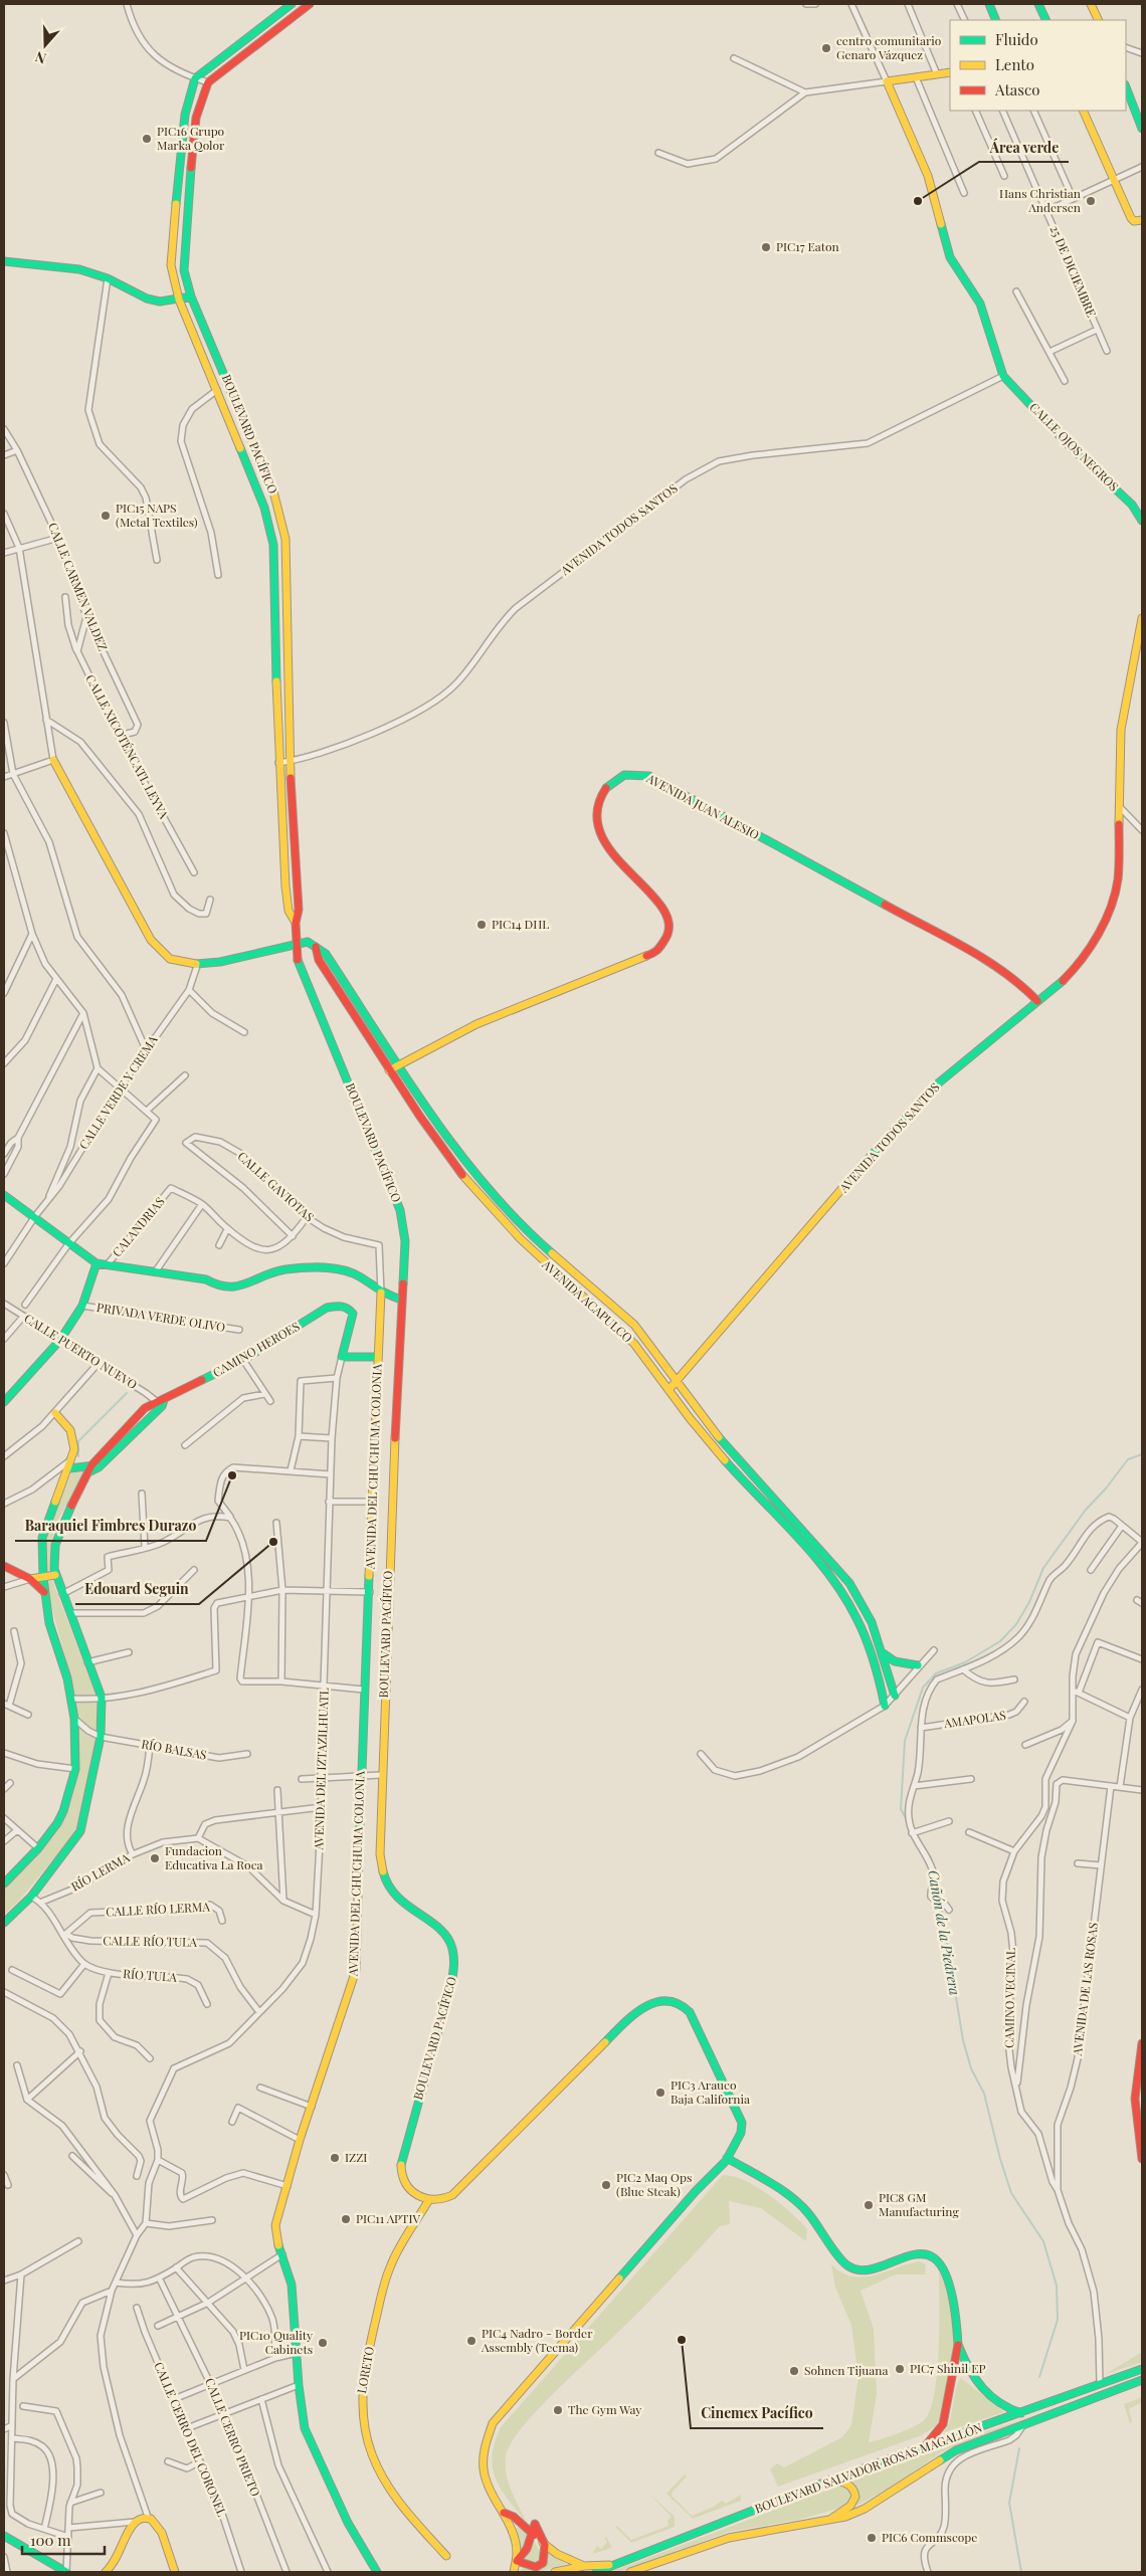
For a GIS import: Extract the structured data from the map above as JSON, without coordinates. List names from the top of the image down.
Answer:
{
  "streets": {
    "main road": [
      "BOULEVARD PACÍFICO",
      "CALLE OJOS NEGROS",
      "AVENIDA TODOS SANTOS",
      "AVENIDA JUAN ALESIO",
      "AVENIDA ACAPULCO",
      "CAMINO HEROES",
      "AVENIDA DEL CHUCHUMA COLONIA",
      "AVENIDA DEL IZTAZILHUATL",
      "LORETO",
      "BOULEVARD SALVADOR ROSAS MAGALLÓN"
    ],
    "street": [
      "25 DE DICIEMBRE",
      "CALLE CARMEN VALDEZ",
      "CALLE XICOTÉNCATL LEYVA",
      "CALLE VERDE Y CREMA",
      "CALLE GAVIOTAS",
      "CALANDRIAS",
      "PRIVADA VERDE OLIVO",
      "CALLE PUERTO NUEVO",
      "AMAPOLAS",
      "RÍO BALSAS",
      "RÍO LERMA",
      "CALLE RÍO LERMA",
      "CALLE RÍO TULA",
      "RÍO TULA",
      "AVENIDA DE LAS ROSAS",
      "CAMINO VECINAL",
      "CALLE CERRO PRIETO",
      "CALLE CERRO DEL CORONEL"
    ]
  },
  "crossings": [
    ["BOULEVARD PACÍFICO", "AVENIDA TODOS SANTOS"],
    ["BOULEVARD PACÍFICO", "LORETO"],
    ["CALLE OJOS NEGROS", "AVENIDA TODOS SANTOS"],
    ["AVENIDA TODOS SANTOS", "AVENIDA JUAN ALESIO"],
    ["AVENIDA TODOS SANTOS", "AVENIDA ACAPULCO"],
    ["CALLE CARMEN VALDEZ", "CALLE XICOTÉNCATL LEYVA"],
    ["AVENIDA JUAN ALESIO", "AVENIDA ACAPULCO"],
    ["CALLE GAVIOTAS", "AVENIDA DEL CHUCHUMA COLONIA"],
    ["CAMINO HEROES", "CALLE PUERTO NUEVO"],
    ["CAMINO HEROES", "AVENIDA DEL IZTAZILHUATL"],
    ["AVENIDA DEL IZTAZILHUATL", "CALLE RÍO TULA"],
    ["CALLE RÍO LERMA", "CALLE RÍO TULA"],
    ["AVENIDA DE LAS ROSAS", "CAMINO VECINAL"],
    ["CAMINO VECINAL", "BOULEVARD SALVADOR ROSAS MAGALLÓN"]
  ],
  "water": ["Cañón de la Piedrera"],
  "places": [
    "centro comunitario Genaro Vázquez",
    "PIC16 Grupo Marka Qolor",
    "Área verde",
    "Hans Christian Andersen",
    "PIC17 Eaton",
    "PIC15 NAPS (Metal Textiles)",
    "PIC14 DHL",
    "Baraquiel Fimbres Durazo",
    "Edouard Seguin",
    "Fundacion Educativa La Roca",
    "PIC3 Arauco Baja California",
    "IZZI",
    "PIC2 Maq Ops (Blue Steak)",
    "PIC8 GM Manufacturing",
    "PIC11 APTIV",
    "Cinemex Pacífico",
    "PIC4 Nadro - Border Assembly (Tecma)",
    "PIC10 Quality Cabinets",
    "PIC7 Shinil EP",
    "Sohnen Tijuana",
    "The Gym Way",
    "PIC6 Commscope"
  ],
  "legend": ["Fluido", "Lento", "Atasco"],
  "scale_bar": "100 m",
  "north": "bottom"
}
